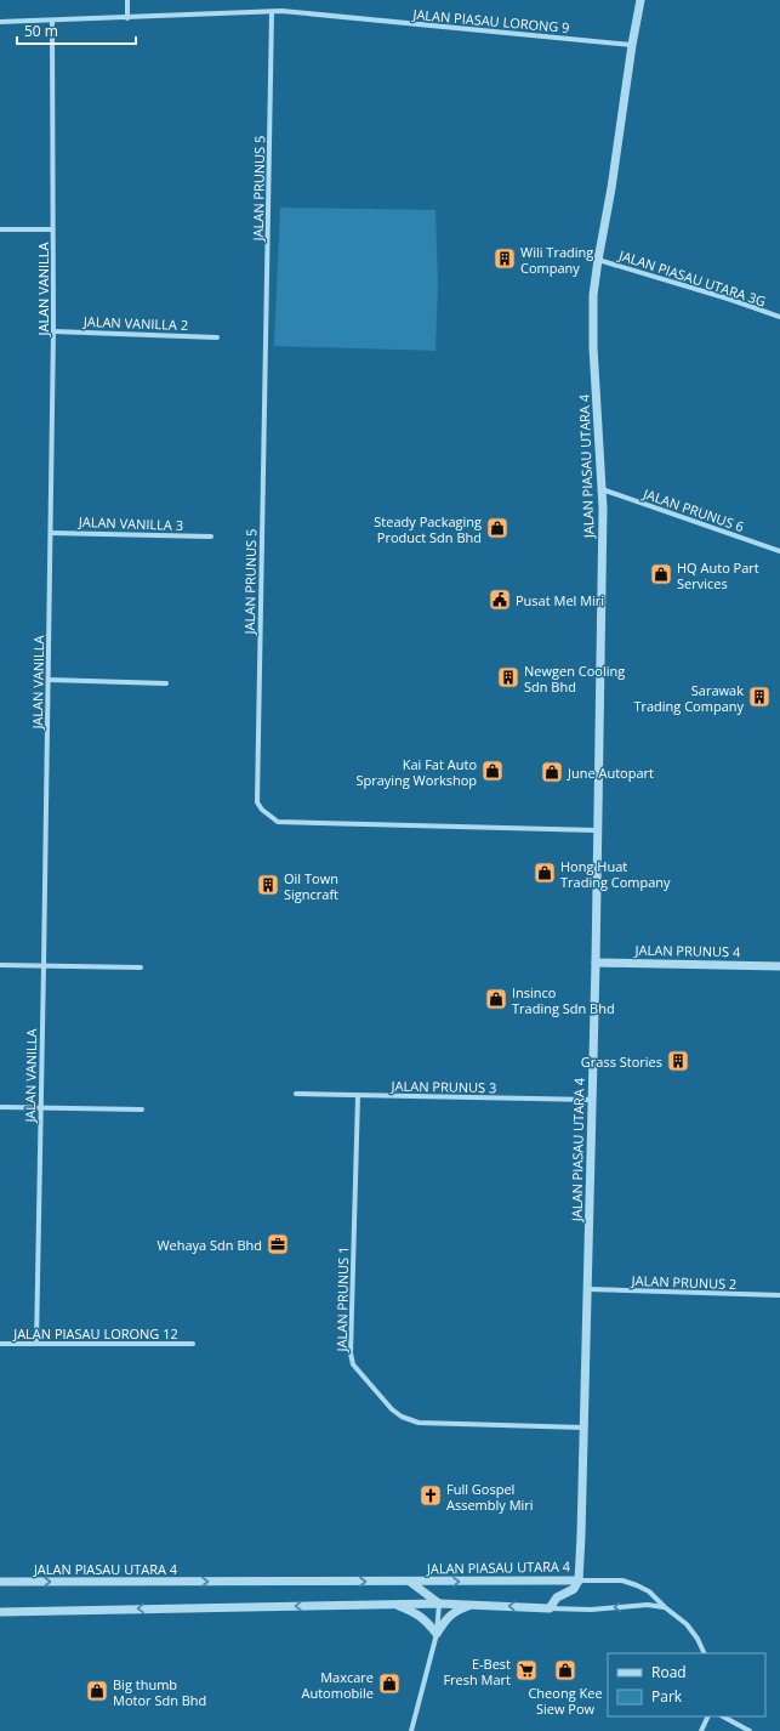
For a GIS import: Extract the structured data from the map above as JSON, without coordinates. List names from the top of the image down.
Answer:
{
  "streets": {
    "street": [
      "JALAN PIASAU LORONG 9",
      "JALAN PRUNUS 5",
      "JALAN PIASAU UTARA 3G",
      "JALAN VANILLA",
      "JALAN VANILLA 2",
      "JALAN PIASAU UTARA 4",
      "JALAN PRUNUS 6",
      "JALAN VANILLA 3",
      "JALAN PRUNUS 4",
      "JALAN PRUNUS 3",
      "JALAN PRUNUS 2",
      "JALAN PRUNUS 1",
      "JALAN PIASAU LORONG 12"
    ]
  },
  "crossings": [
    ["JALAN PIASAU LORONG 9", "JALAN PRUNUS 5"],
    ["JALAN PIASAU LORONG 9", "JALAN VANILLA"],
    ["JALAN PIASAU LORONG 9", "JALAN PIASAU UTARA 4"],
    ["JALAN PRUNUS 5", "JALAN PIASAU UTARA 4"],
    ["JALAN PIASAU UTARA 3G", "JALAN PIASAU UTARA 4"],
    ["JALAN VANILLA", "JALAN VANILLA 2"],
    ["JALAN VANILLA", "JALAN VANILLA 3"],
    ["JALAN VANILLA", "JALAN PIASAU LORONG 12"],
    ["JALAN PIASAU UTARA 4", "JALAN PRUNUS 6"],
    ["JALAN PIASAU UTARA 4", "JALAN PRUNUS 4"],
    ["JALAN PIASAU UTARA 4", "JALAN PRUNUS 3"],
    ["JALAN PIASAU UTARA 4", "JALAN PRUNUS 2"],
    ["JALAN PIASAU UTARA 4", "JALAN PRUNUS 1"],
    ["JALAN PRUNUS 3", "JALAN PRUNUS 1"]
  ],
  "places": {
    "building": [
      "Wili Trading Company",
      "Newgen Cooling Sdn Bhd",
      "Sarawak Trading Company",
      "Oil Town Signcraft",
      "Grass Stories"
    ],
    "shop": [
      "Steady Packaging Product Sdn Bhd",
      "HQ Auto Part Services",
      "Kai Fat Auto Spraying Workshop",
      "June Autopart",
      "Hong Huat Trading Company",
      "Insinco Trading Sdn Bhd",
      "Cheong Kee Siew Pow",
      "Maxcare Automobile",
      "Big thumb Motor Sdn Bhd"
    ],
    "public building": ["Pusat Mel Miri"],
    "office": ["Wehaya Sdn Bhd"],
    "church": ["Full Gospel Assembly Miri"],
    "supermarket": ["E-Best Fresh Mart"]
  },
  "legend": ["Road", "Park"],
  "scale_bar": "50 m"
}
